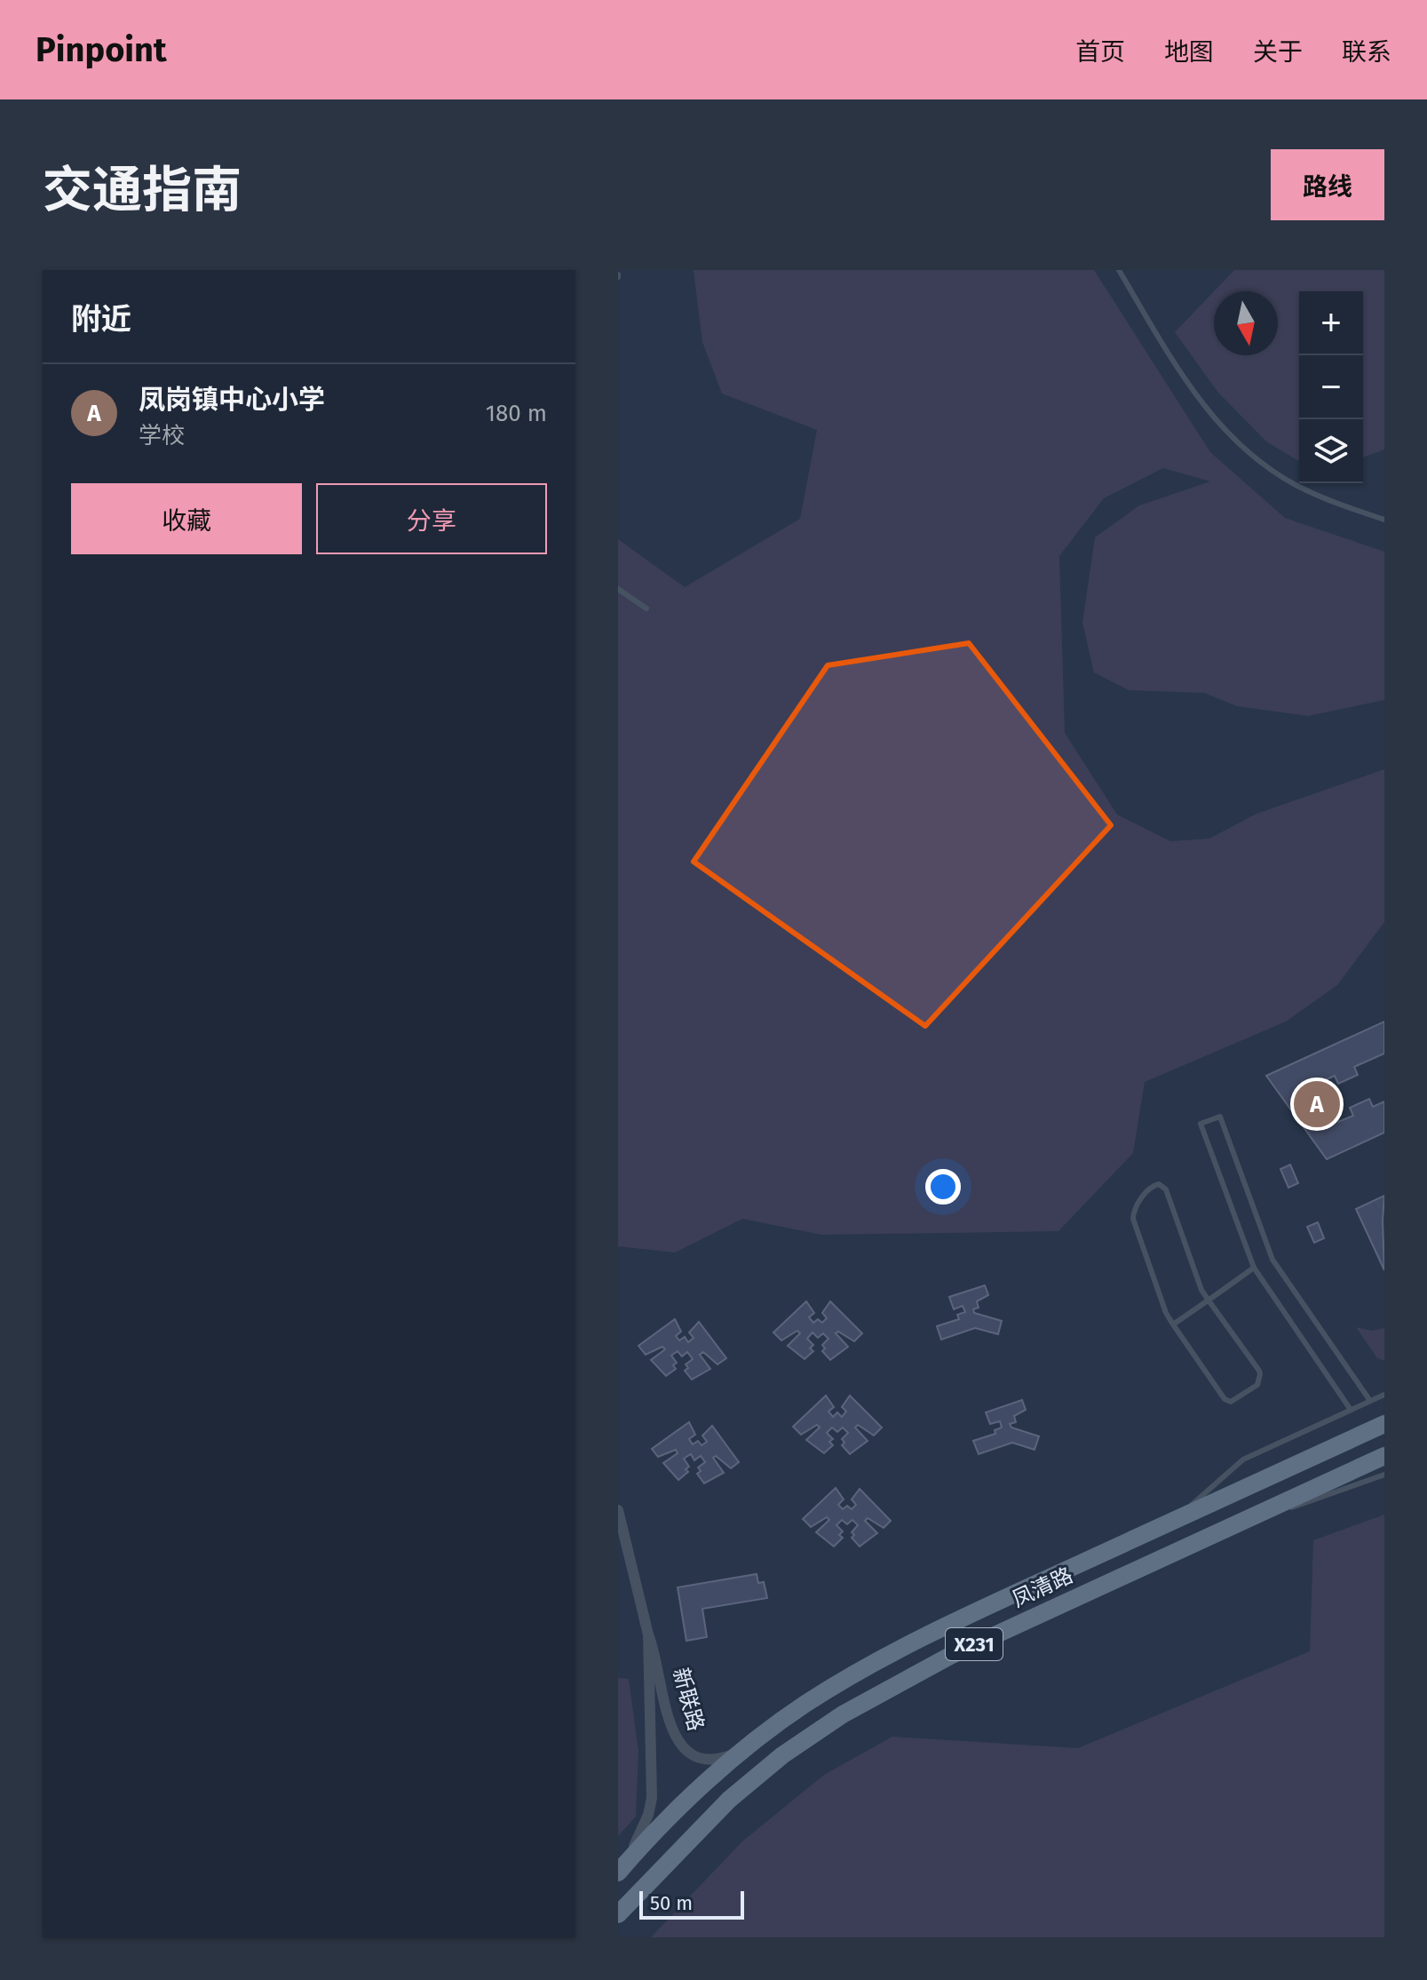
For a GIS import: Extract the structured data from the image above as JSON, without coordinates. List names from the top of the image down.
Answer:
{
  "streets": {
    "main road": ["凤清路", "X231"],
    "street": ["新联路"]
  },
  "crossings": [
    ["凤清路", "新联路"]
  ],
  "scale_bar": "50 m",
  "north": "bottom",
  "page": {
    "header": "Pinpoint",
    "nav": [
      "首页",
      "地图",
      "关于",
      "联系"
    ],
    "title": "交通指南",
    "buttons": [
      "路线",
      ["收藏", "分享"]
    ],
    "heading": "附近",
    "map_buttons": ["+", "−"],
    "list": [
      {
        "mark": "A",
        "name": "凤岗镇中心小学",
        "note": "学校",
        "value": "180 m"
      }
    ],
    "pins": "A",
    "scale": "50 m"
  }
}
